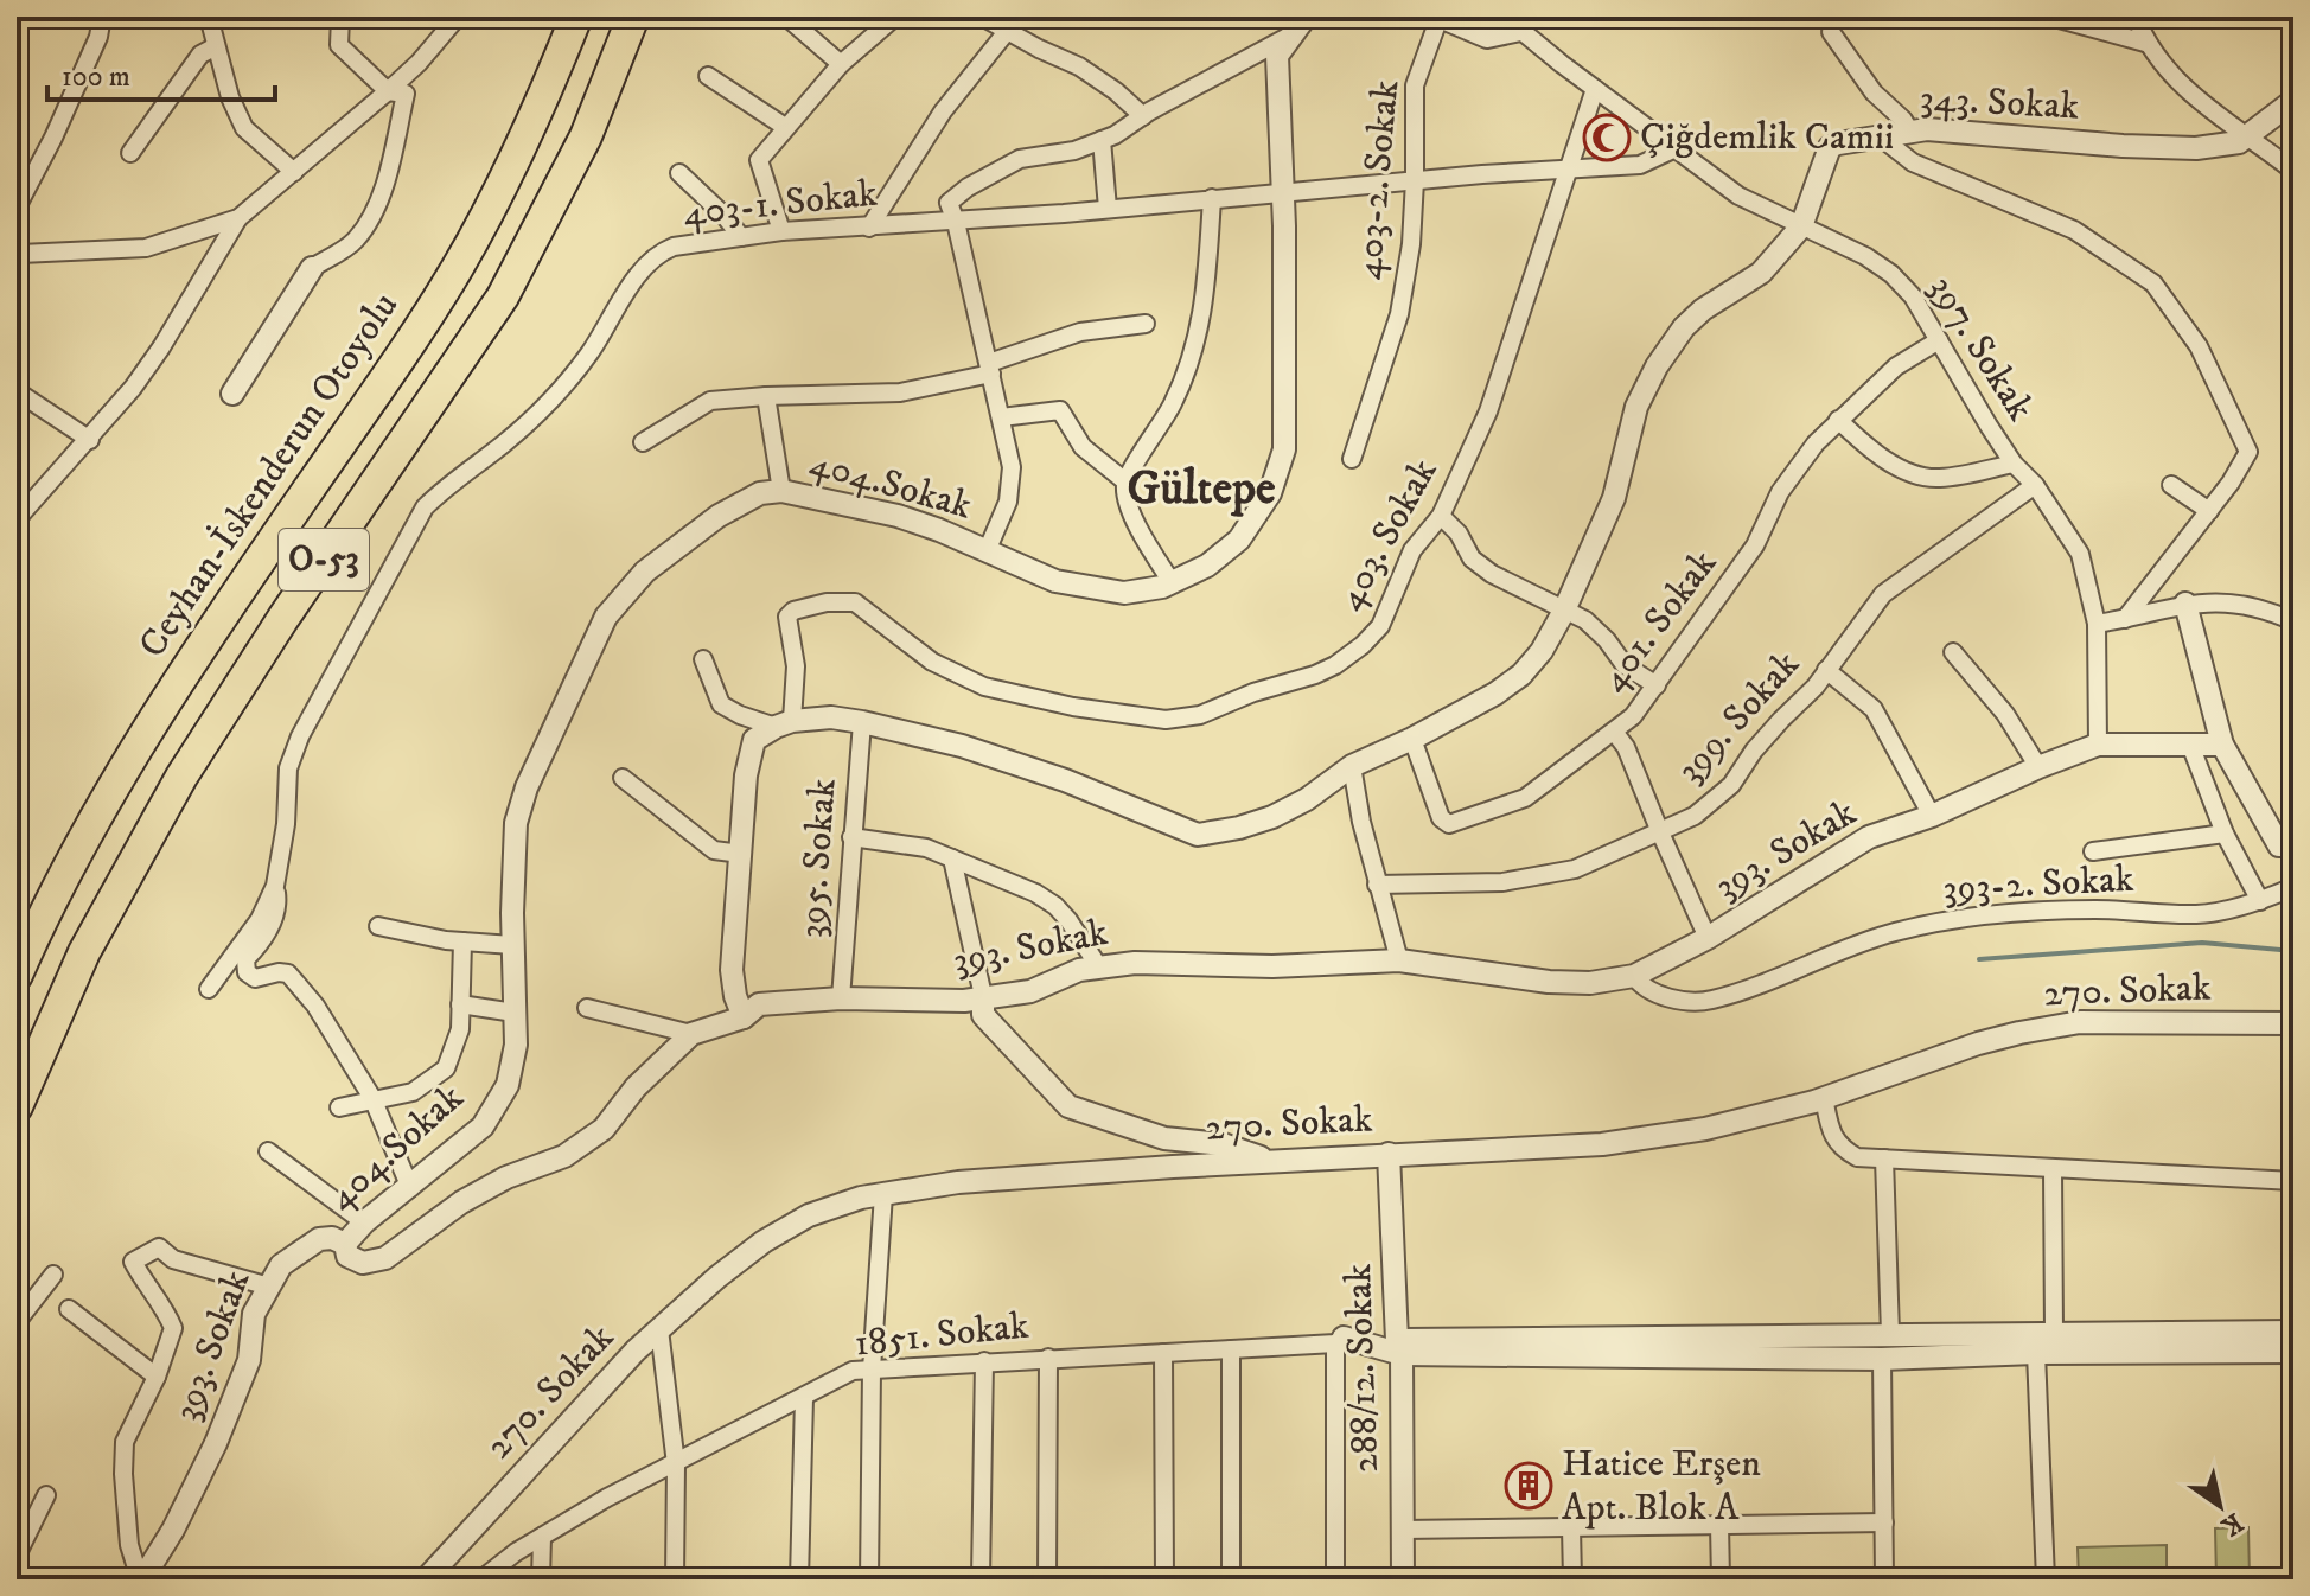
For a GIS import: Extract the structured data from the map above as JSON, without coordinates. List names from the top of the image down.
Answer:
{
  "streets": {
    "highway": ["Ceyhan-İskenderun Otoyolu", "O-53"],
    "street": [
      "343. Sokak",
      "403-2. Sokak",
      "403-1. Sokak",
      "397. Sokak",
      "404.Sokak",
      "403. Sokak",
      "401. Sokak",
      "399. Sokak",
      "393. Sokak",
      "395. Sokak",
      "393-2. Sokak",
      "270. Sokak",
      "1851. Sokak",
      "288/12. Sokak"
    ]
  },
  "crossings": [
    ["343. Sokak", "397. Sokak"],
    ["403-2. Sokak", "403-1. Sokak"],
    ["403-1. Sokak", "397. Sokak"],
    ["403-1. Sokak", "404.Sokak"],
    ["403-1. Sokak", "403. Sokak"],
    ["397. Sokak", "403. Sokak"],
    ["397. Sokak", "401. Sokak"],
    ["397. Sokak", "399. Sokak"],
    ["397. Sokak", "393. Sokak"],
    ["404.Sokak", "393. Sokak"],
    ["393. Sokak", "395. Sokak"],
    ["393. Sokak", "393-2. Sokak"],
    ["270. Sokak", "288/12. Sokak"]
  ],
  "districts": ["Gültepe"],
  "places": {
    "mosque": ["Çiğdemlik Camii"],
    "building": ["Hatice Erşen Apt. Blok A"]
  },
  "scale_bar": "100 m",
  "north": "bottom right"
}
